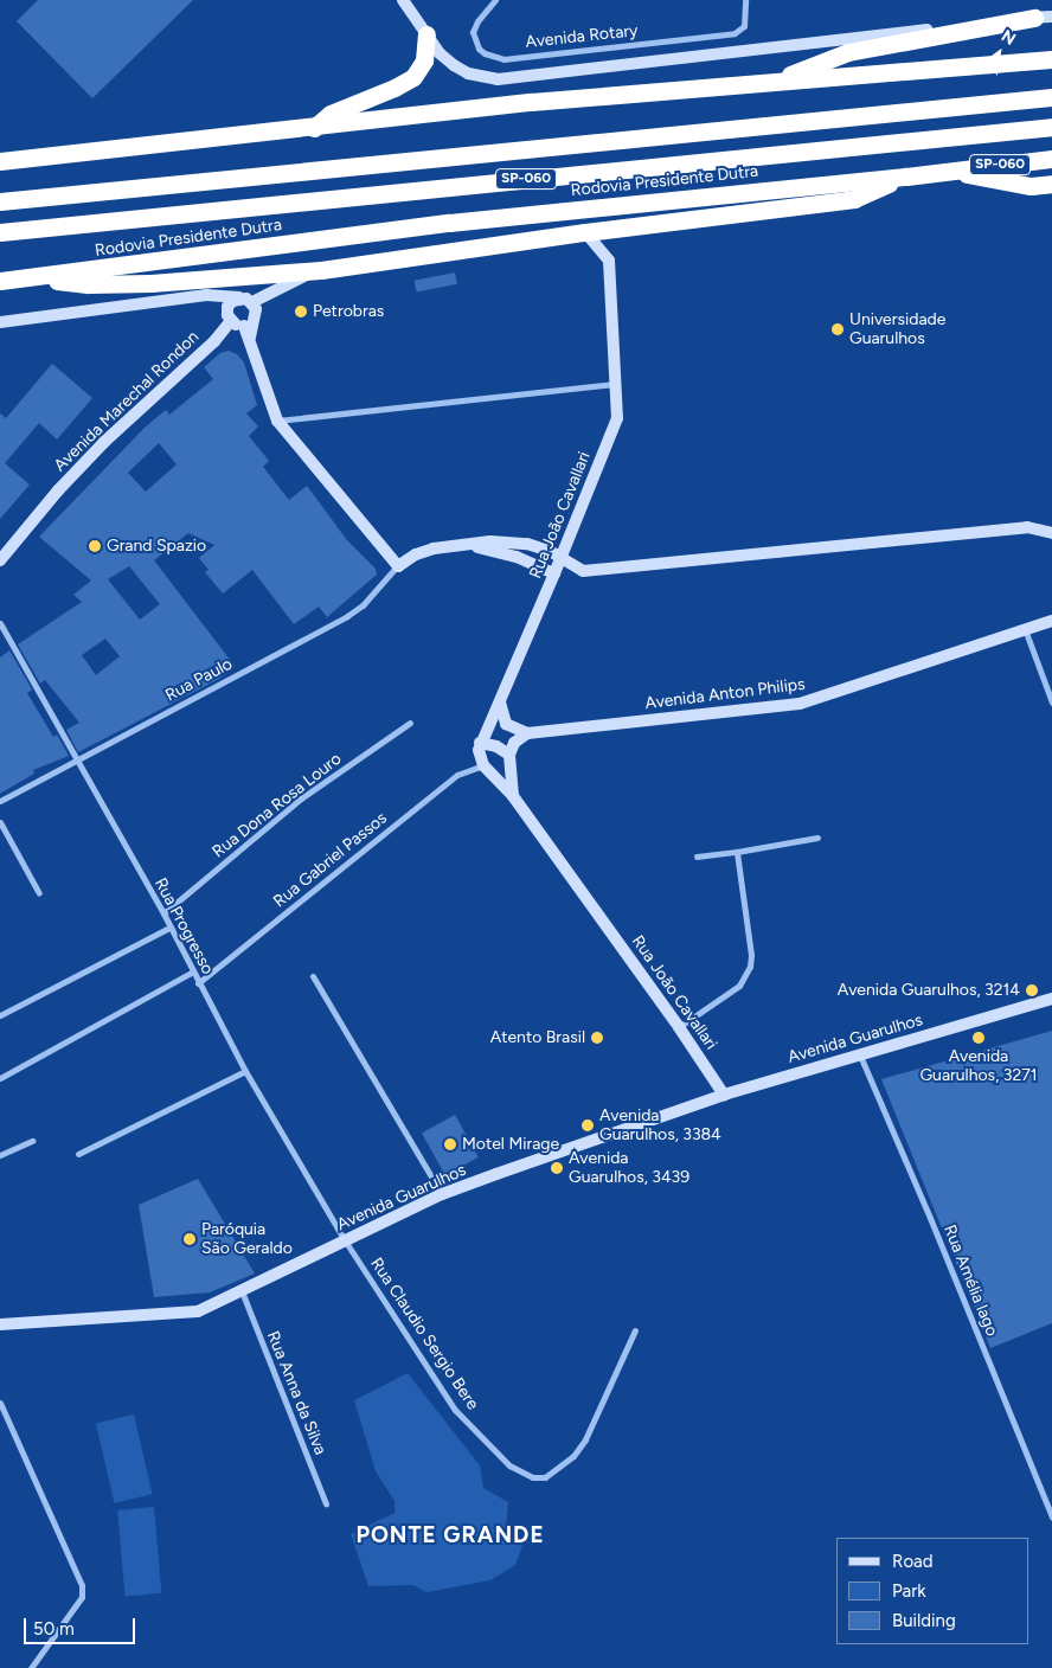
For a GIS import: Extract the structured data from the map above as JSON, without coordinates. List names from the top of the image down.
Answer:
{
  "streets": {
    "highway": ["SP-060", "Rodovia Presidente Dutra"],
    "street": [
      "Avenida Rotary",
      "Avenida Marechal Rondon",
      "Rua João Cavallari",
      "Rua Paulo",
      "Avenida Anton Philips",
      "Rua Dona Rosa Louro",
      "Rua Gabriel Passos",
      "Rua Progresso",
      "Avenida Guarulhos",
      "Rua Amélia lago",
      "Rua Claudio Sergio Bere",
      "Rua Anna da Silva"
    ]
  },
  "crossings": [
    ["Rua João Cavallari", "Rua Gabriel Passos"],
    ["Rua João Cavallari", "Avenida Guarulhos"],
    ["Rua Paulo", "Rua Progresso"],
    ["Rua Dona Rosa Louro", "Rua Progresso"],
    ["Rua Gabriel Passos", "Rua Progresso"],
    ["Rua Progresso", "Avenida Guarulhos"],
    ["Rua Progresso", "Rua Claudio Sergio Bere"],
    ["Avenida Guarulhos", "Rua Amélia lago"],
    ["Avenida Guarulhos", "Rua Claudio Sergio Bere"],
    ["Avenida Guarulhos", "Rua Anna da Silva"]
  ],
  "districts": ["PONTE GRANDE"],
  "places": [
    "Petrobras",
    "Universidade Guarulhos",
    "Grand Spazio",
    "Avenida Guarulhos, 3214",
    "Atento Brasil",
    "Avenida Guarulhos, 3271",
    "Avenida Guarulhos, 3384",
    "Motel Mirage",
    "Avenida Guarulhos, 3439",
    "Paróquia São Geraldo"
  ],
  "legend": ["Road", "Park", "Building"],
  "scale_bar": "50 m",
  "north": "top right"
}
